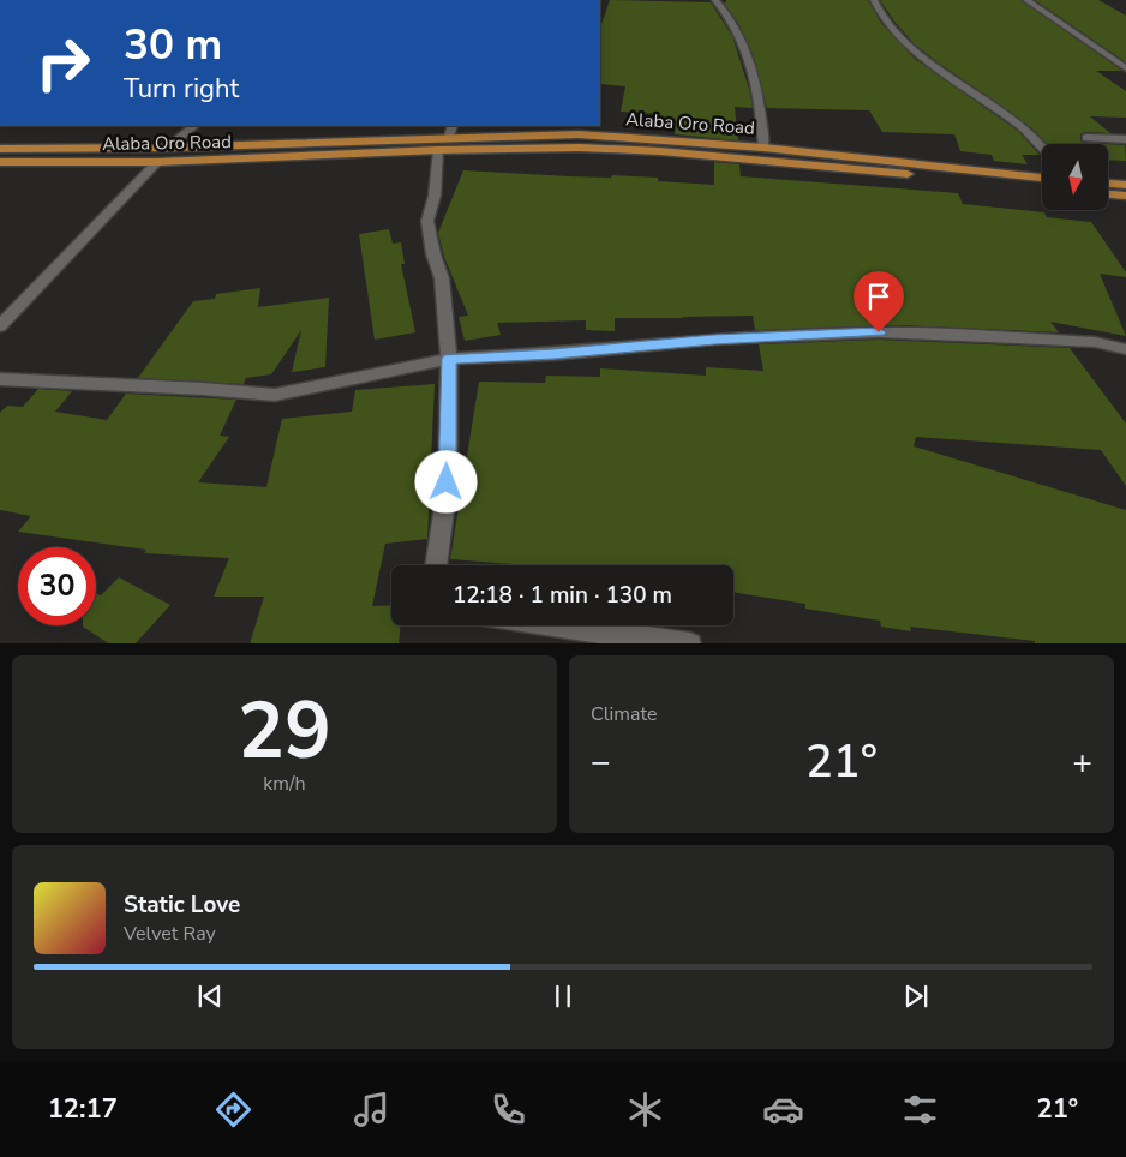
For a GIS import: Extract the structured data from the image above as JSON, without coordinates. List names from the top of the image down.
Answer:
{
  "streets": {
    "main road": ["Alaba Oro Road"]
  },
  "north": "bottom",
  "page": {
    "turn": ["30 m", "Turn right"],
    "limit": "30",
    "trip": "12:18 · 1 min · 130 m",
    "tile": [
      ["29", "km/h"],
      "Climate"
    ],
    "heat": ["−", "21°", "+"],
    "song": ["Static Love", "Velvet Ray"],
    "tabs": ["12:17", "21°"]
  }
}
